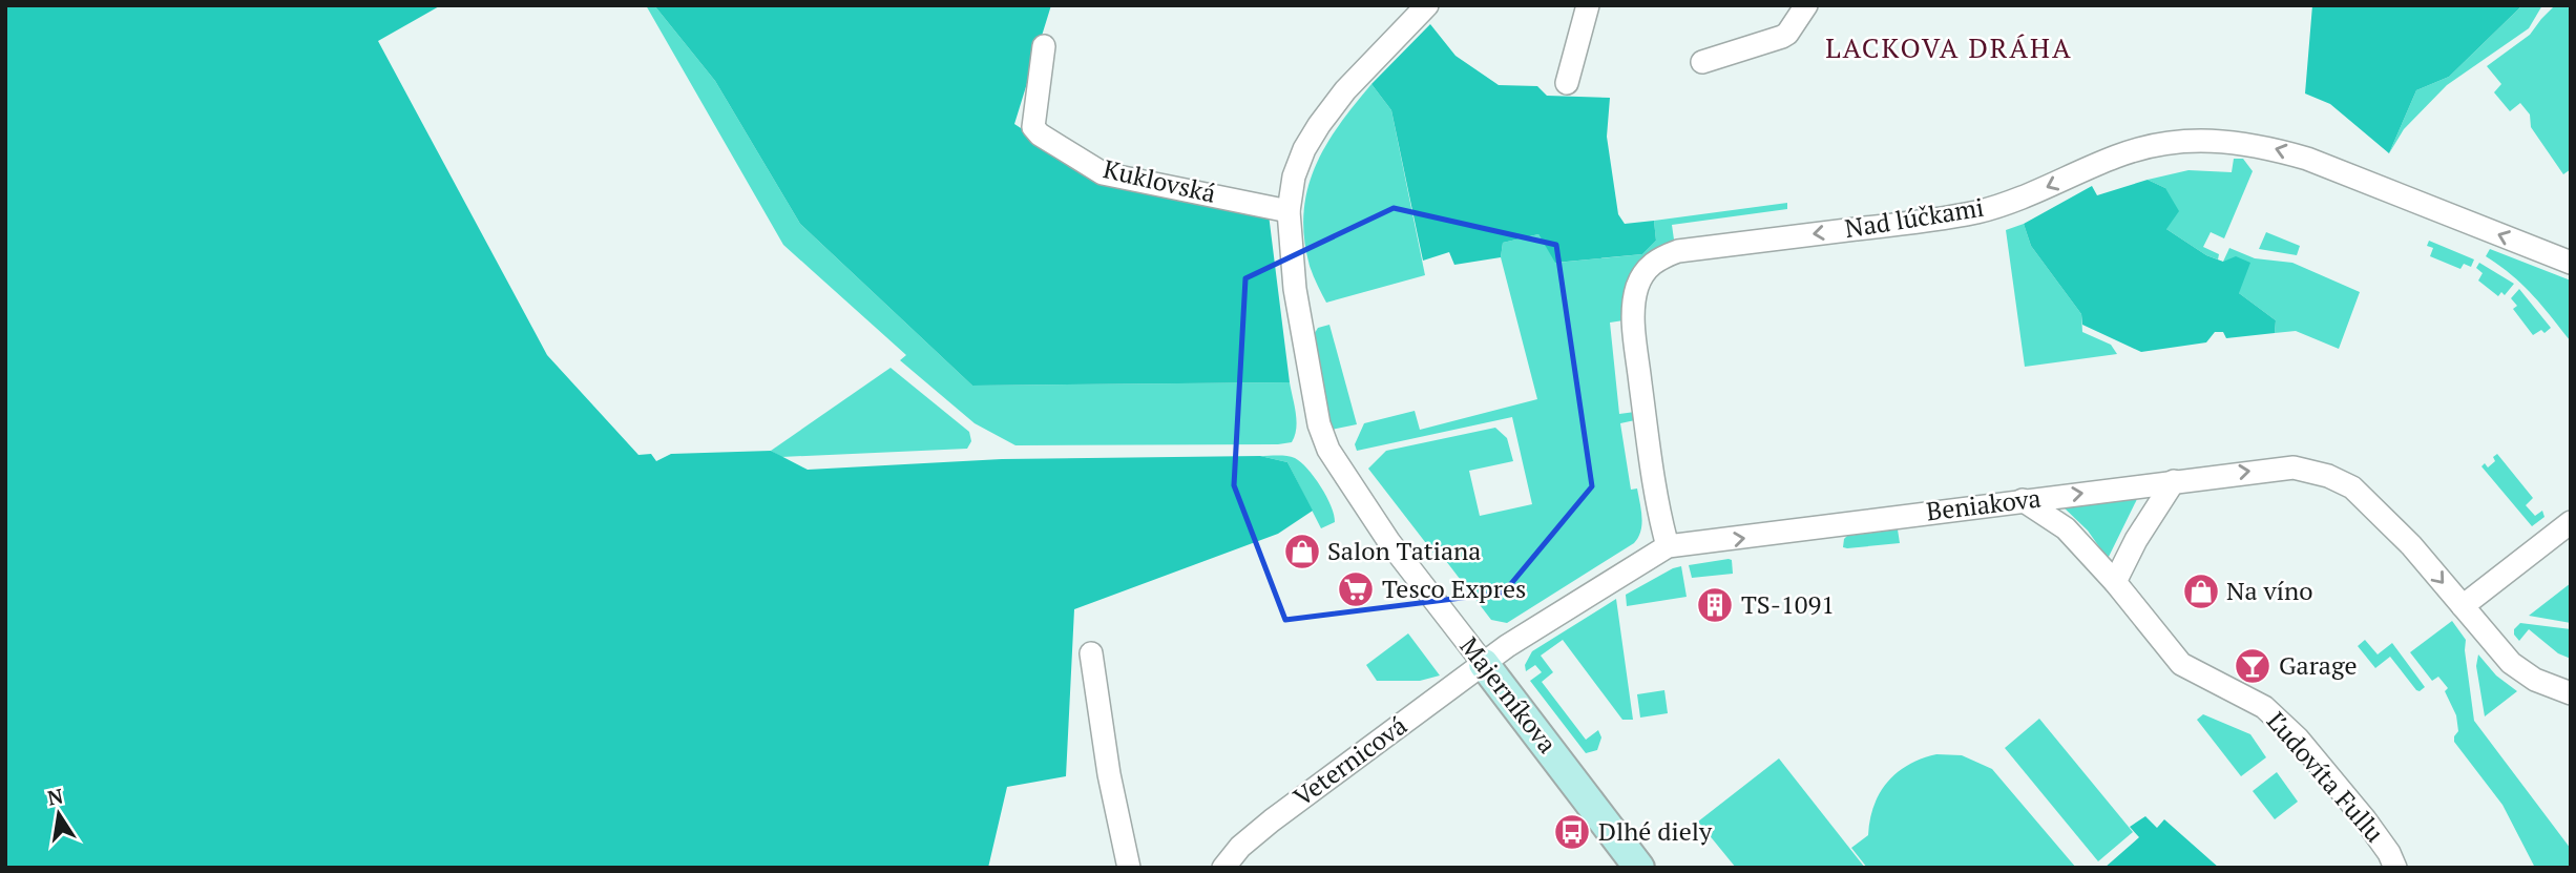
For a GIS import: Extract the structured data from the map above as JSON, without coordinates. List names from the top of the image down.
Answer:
{
  "streets": {
    "street": [
      "Kuklovská",
      "Nad lúčkami",
      "Beniakova",
      "Majerníkova",
      "Veternicová",
      "Ľudovíta Fullu"
    ]
  },
  "crossings": [
    ["Kuklovská", "Majerníkova"],
    ["Nad lúčkami", "Beniakova"],
    ["Beniakova", "Majerníkova"],
    ["Beniakova", "Veternicová"],
    ["Beniakova", "Ľudovíta Fullu"],
    ["Majerníkova", "Veternicová"]
  ],
  "one_way": ["Beniakova"],
  "districts": ["LACKOVA DRÁHA"],
  "places": {
    "shop": ["Salon Tatiana", "Na víno"],
    "supermarket": ["Tesco Expres"],
    "building": ["TS-1091"],
    "bar": ["Garage"],
    "bus stop": ["Dlhé diely"]
  },
  "north": "top"
}
